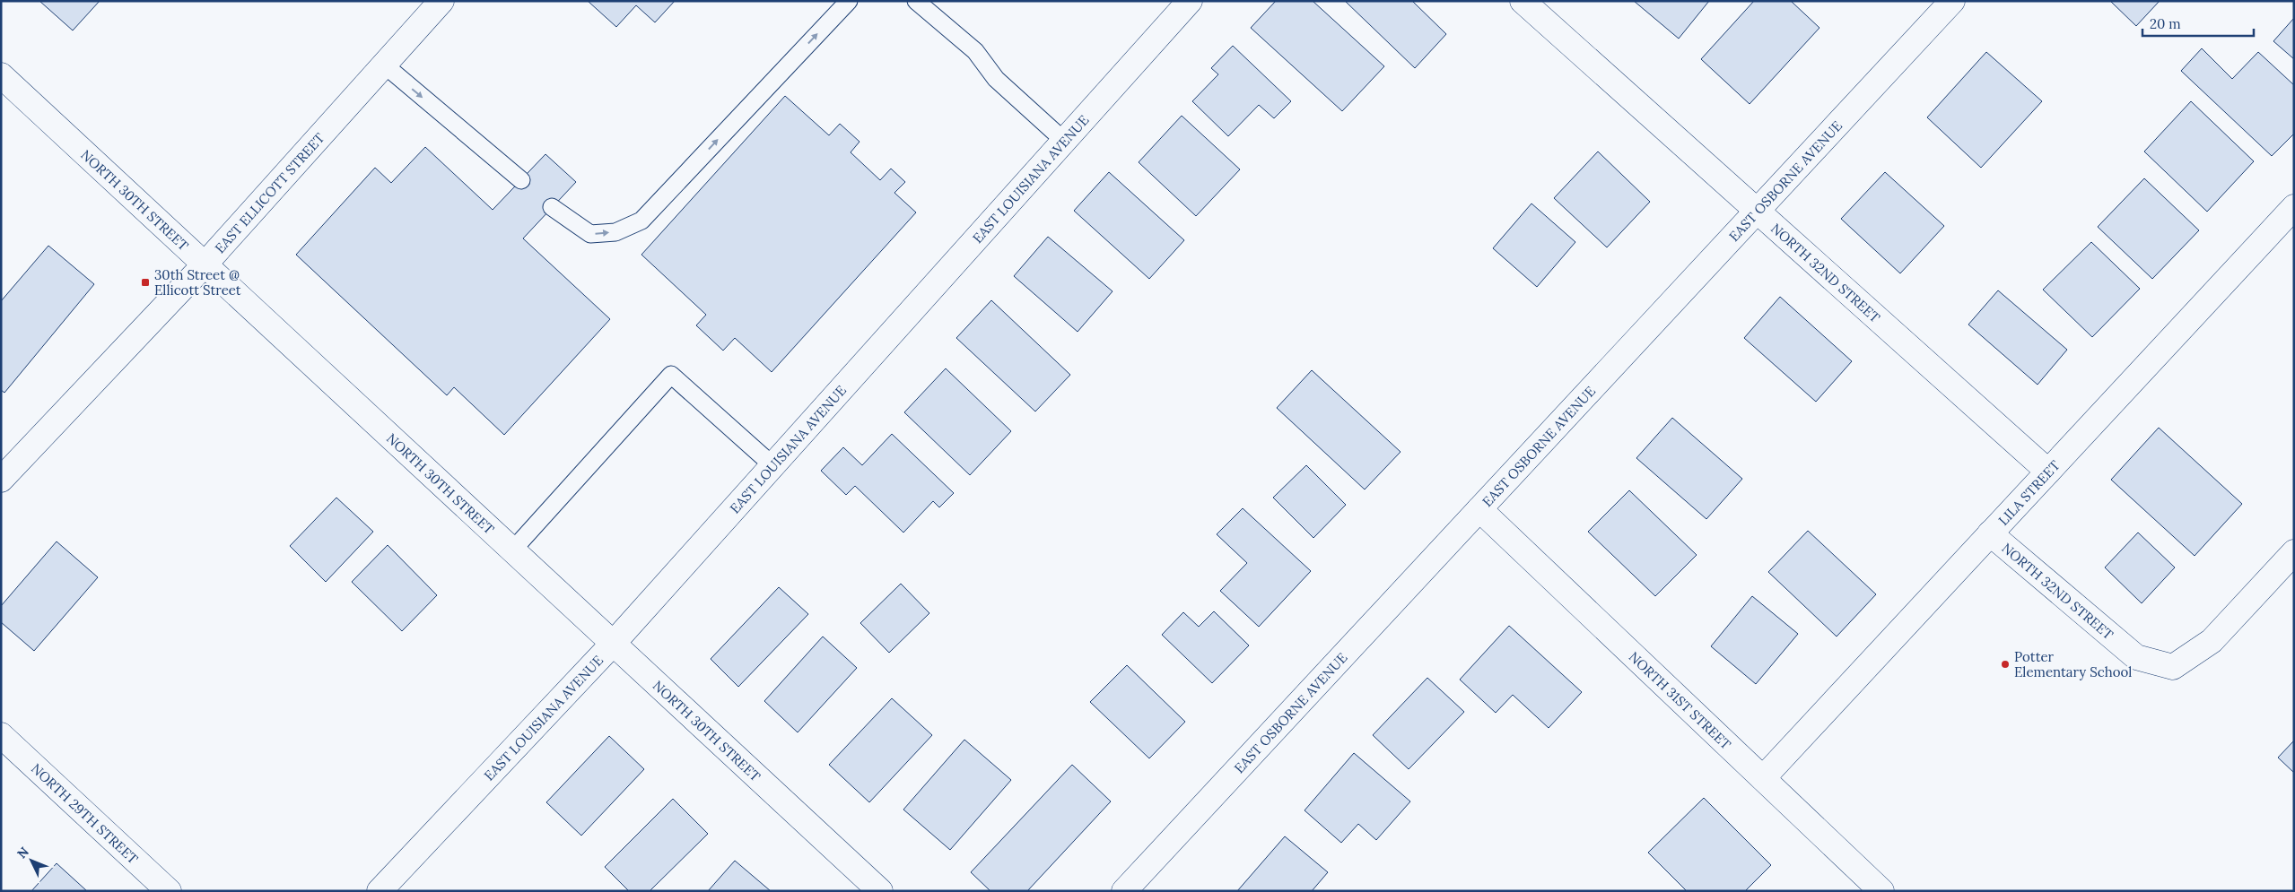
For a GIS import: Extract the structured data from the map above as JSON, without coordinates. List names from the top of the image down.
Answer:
{
  "streets": {
    "street": [
      "EAST LOUISIANA AVENUE",
      "EAST OSBORNE AVENUE",
      "EAST ELLICOTT STREET",
      "NORTH 30TH STREET",
      "NORTH 32ND STREET",
      "LILA STREET",
      "NORTH 31ST STREET",
      "NORTH 29TH STREET"
    ]
  },
  "crossings": [
    ["EAST LOUISIANA AVENUE", "NORTH 30TH STREET"],
    ["EAST OSBORNE AVENUE", "NORTH 32ND STREET"],
    ["EAST OSBORNE AVENUE", "NORTH 31ST STREET"],
    ["EAST ELLICOTT STREET", "NORTH 30TH STREET"],
    ["NORTH 32ND STREET", "LILA STREET"],
    ["LILA STREET", "NORTH 31ST STREET"]
  ],
  "places": {
    "transit": ["30th Street @ Ellicott Street"],
    "other": ["Potter Elementary School"]
  },
  "scale_bar": "20 m",
  "north": "top left"
}
